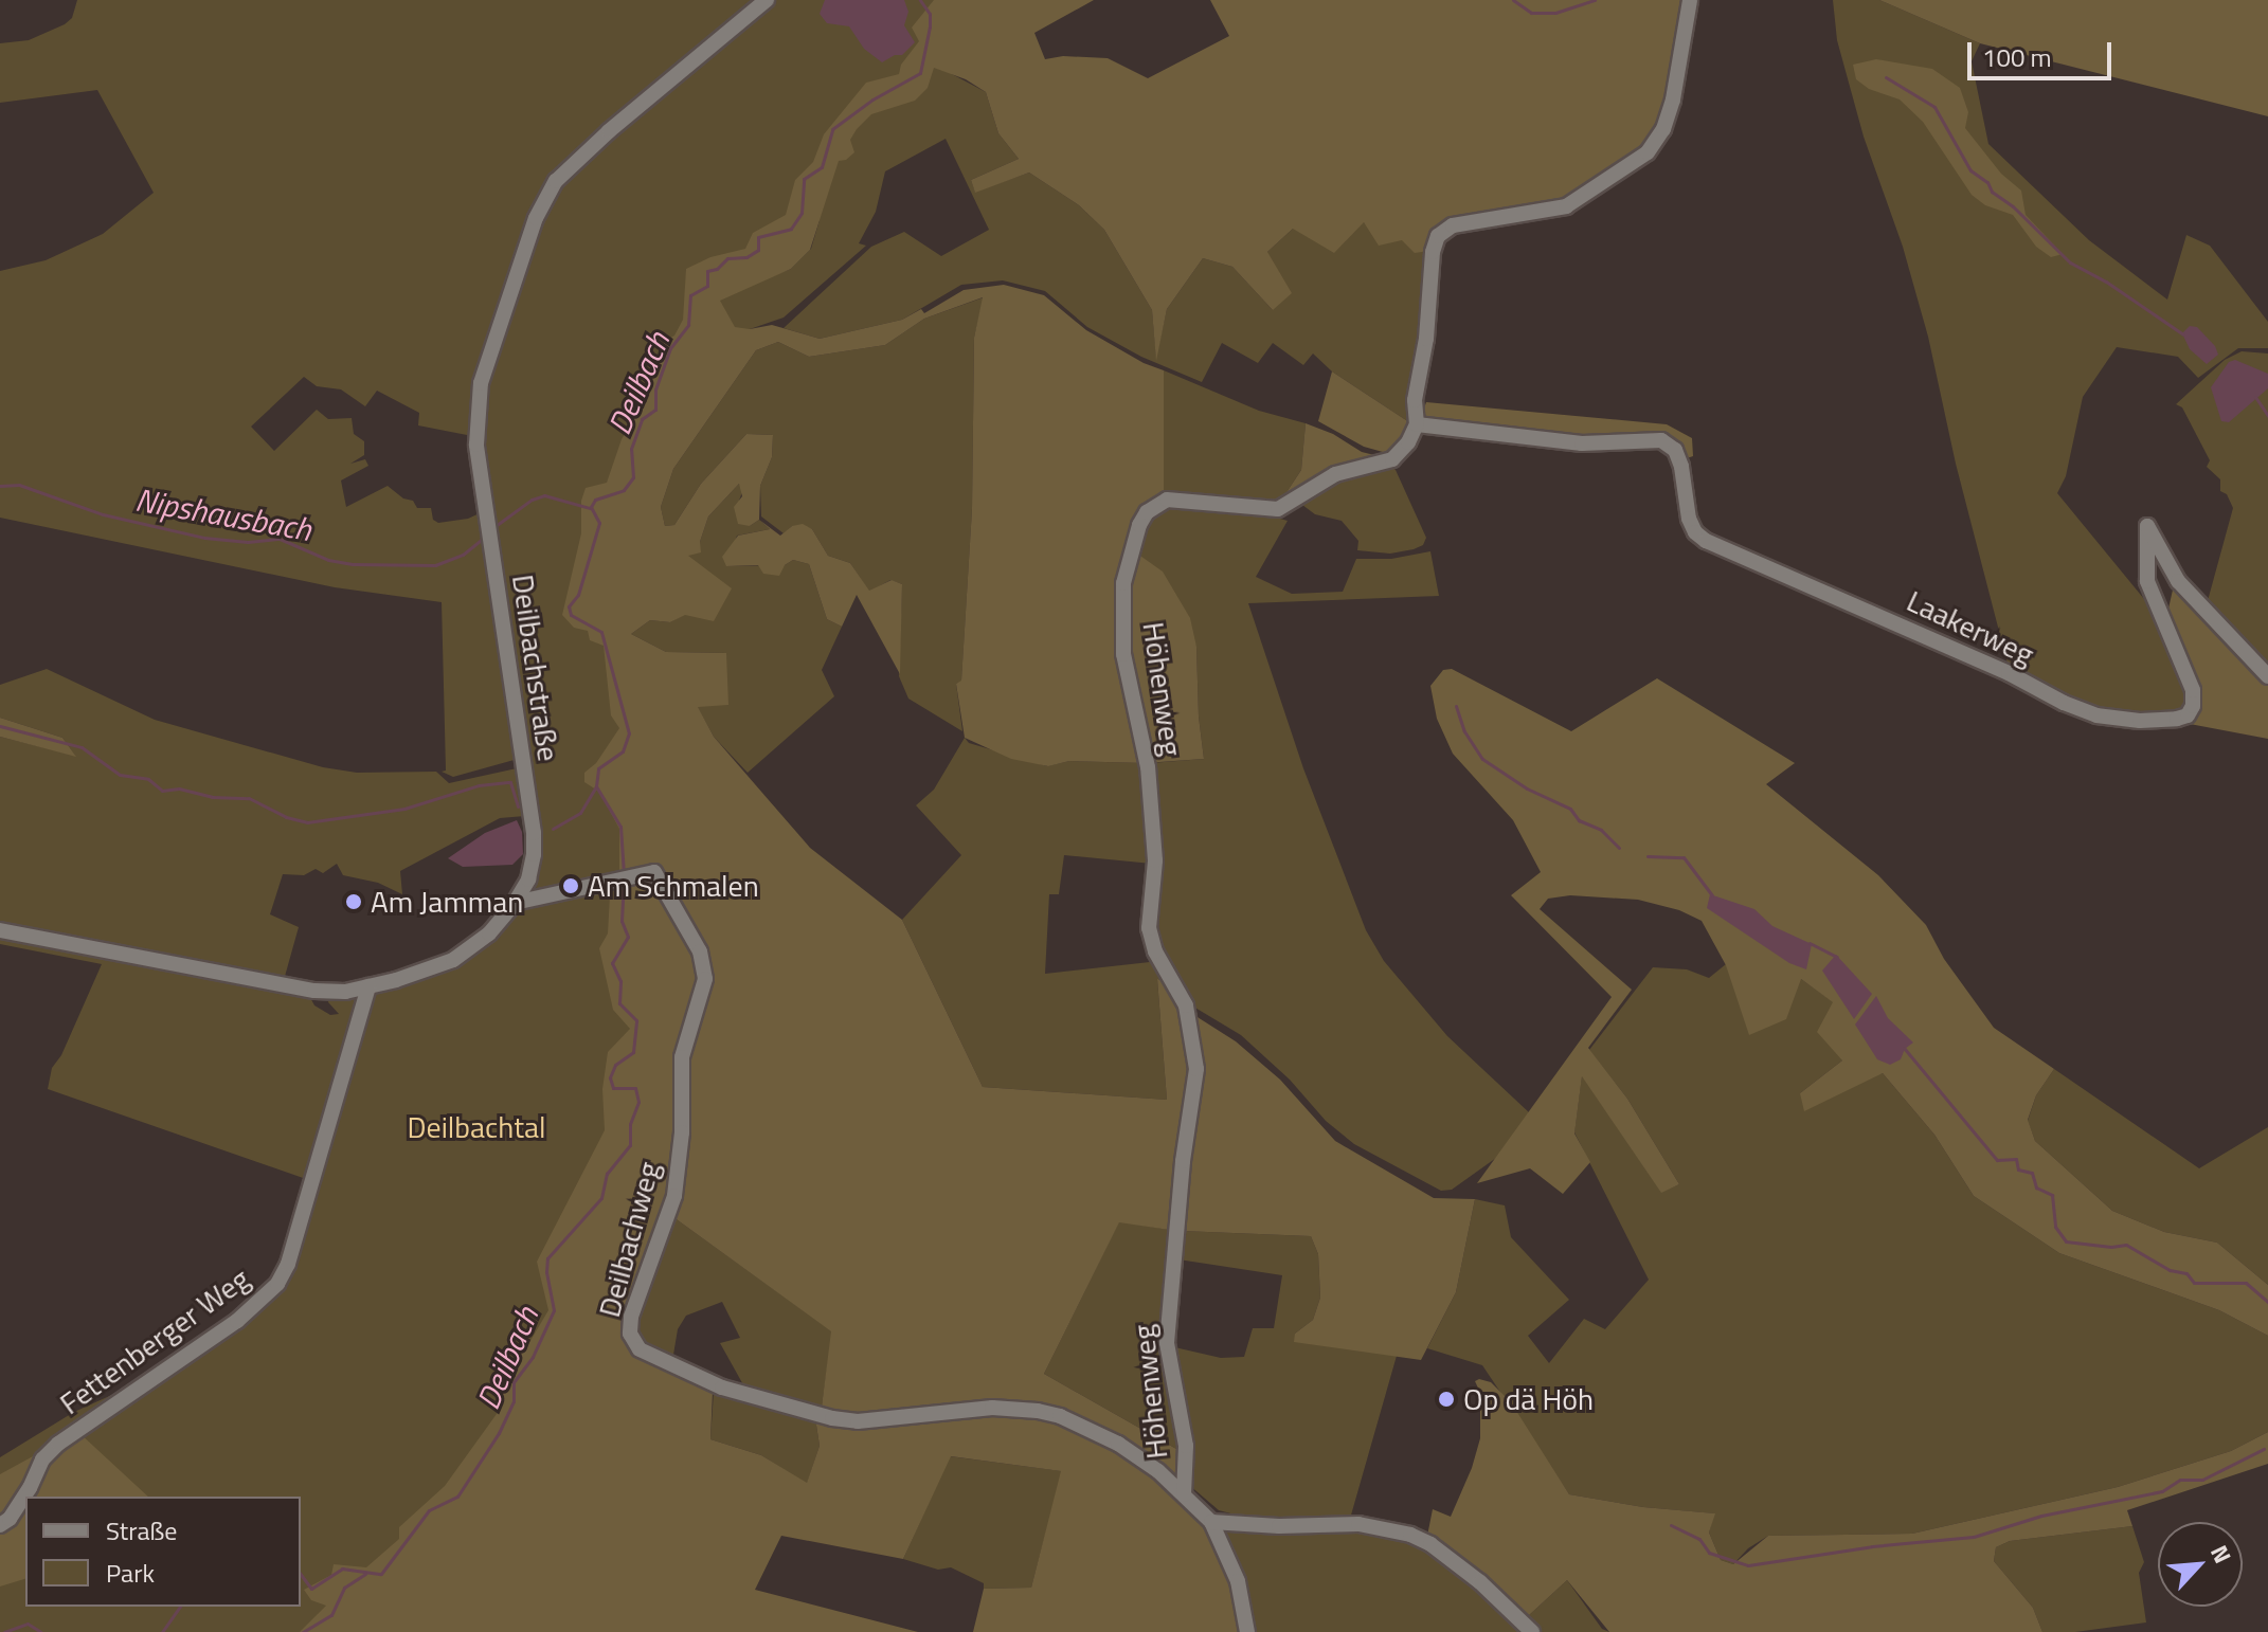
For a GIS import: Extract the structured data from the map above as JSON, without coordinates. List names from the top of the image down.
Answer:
{
  "streets": {
    "street": [
      "Laakerweg",
      "Deilbachstraße",
      "Höhenweg",
      "Deilbachweg",
      "Fettenberger Weg"
    ]
  },
  "crossings": [
    ["Laakerweg", "Höhenweg"],
    ["Deilbachstraße", "Deilbachweg"],
    ["Deilbachstraße", "Fettenberger Weg"],
    ["Höhenweg", "Deilbachweg"]
  ],
  "water": ["Deilbach", "Nipshausbach"],
  "parks": ["Deilbachtal"],
  "places": ["Am Schmalen", "Am Jamman", "Op dä Höh"],
  "legend": ["Straße", "Park"],
  "scale_bar": "100 m",
  "north": "top right"
}
